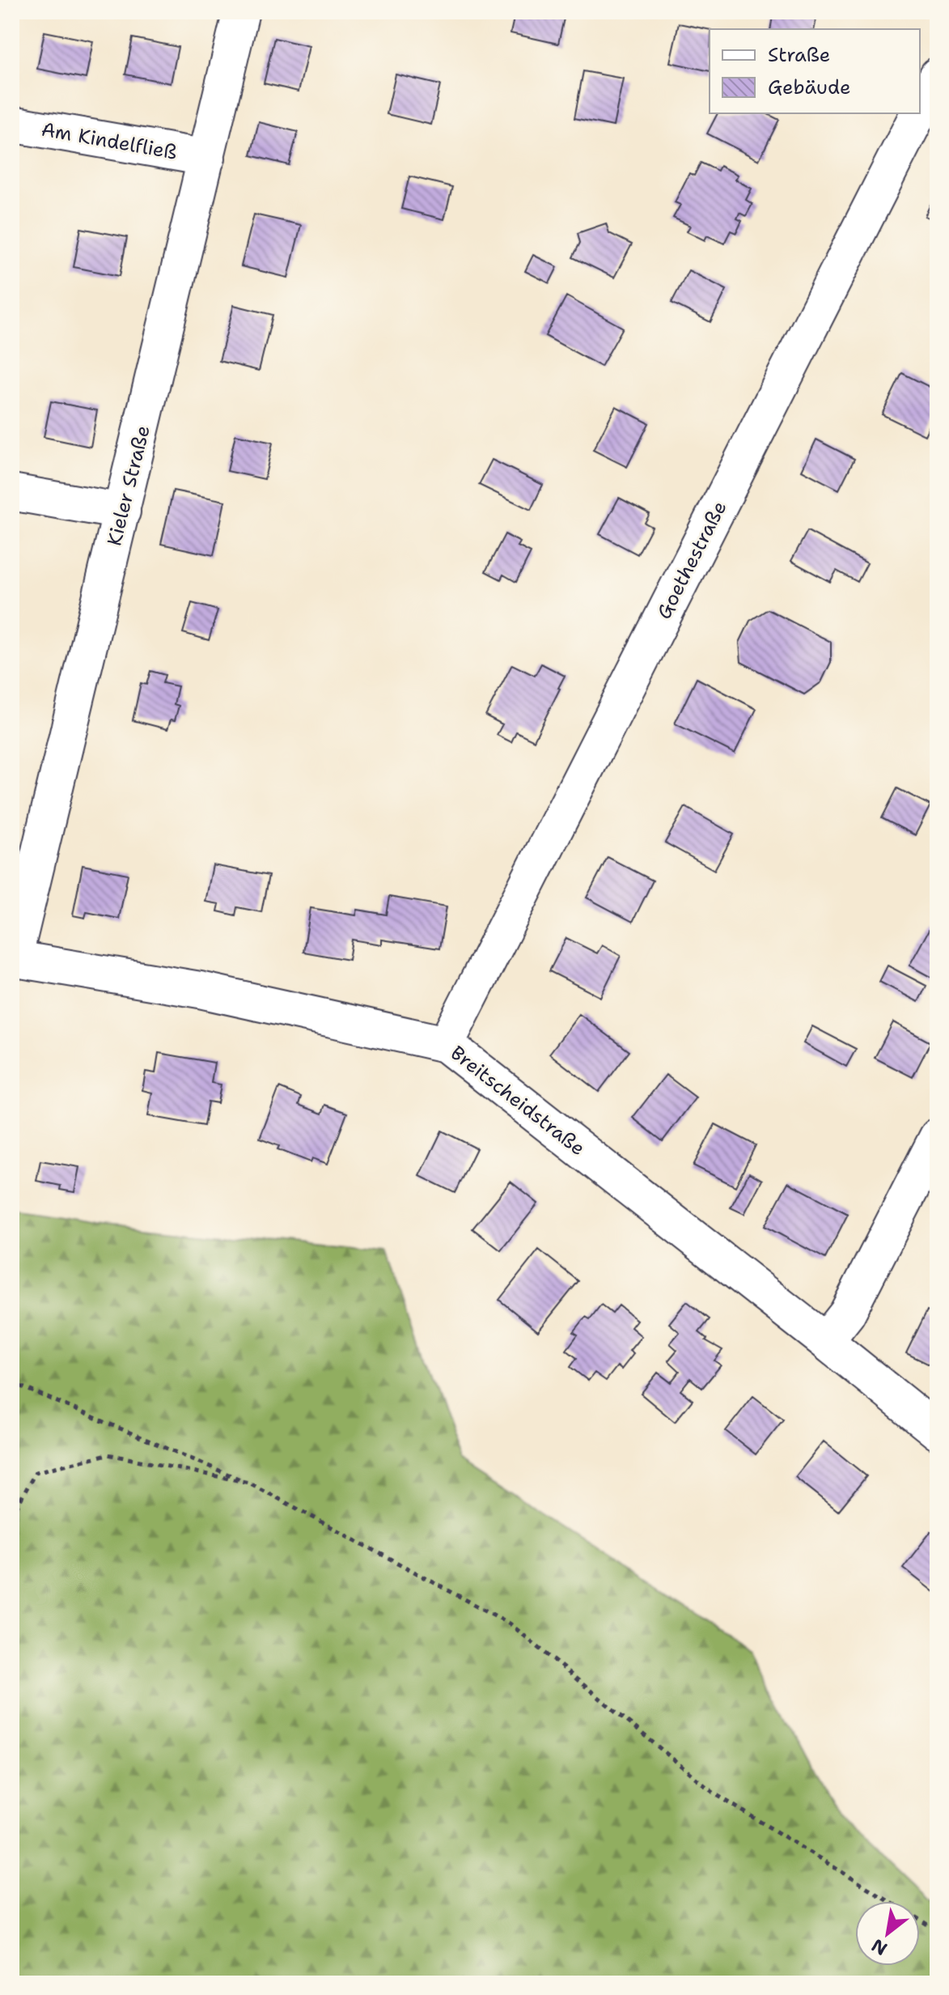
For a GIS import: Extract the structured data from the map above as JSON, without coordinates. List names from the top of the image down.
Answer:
{
  "streets": {
    "street": [
      "Am Kindelfließ",
      "Kieler Straße",
      "Goethestraße",
      "Breitscheidstraße"
    ]
  },
  "crossings": [
    ["Am Kindelfließ", "Kieler Straße"],
    ["Kieler Straße", "Breitscheidstraße"],
    ["Goethestraße", "Breitscheidstraße"]
  ],
  "legend": ["Straße", "Gebäude"],
  "north": "bottom left"
}
